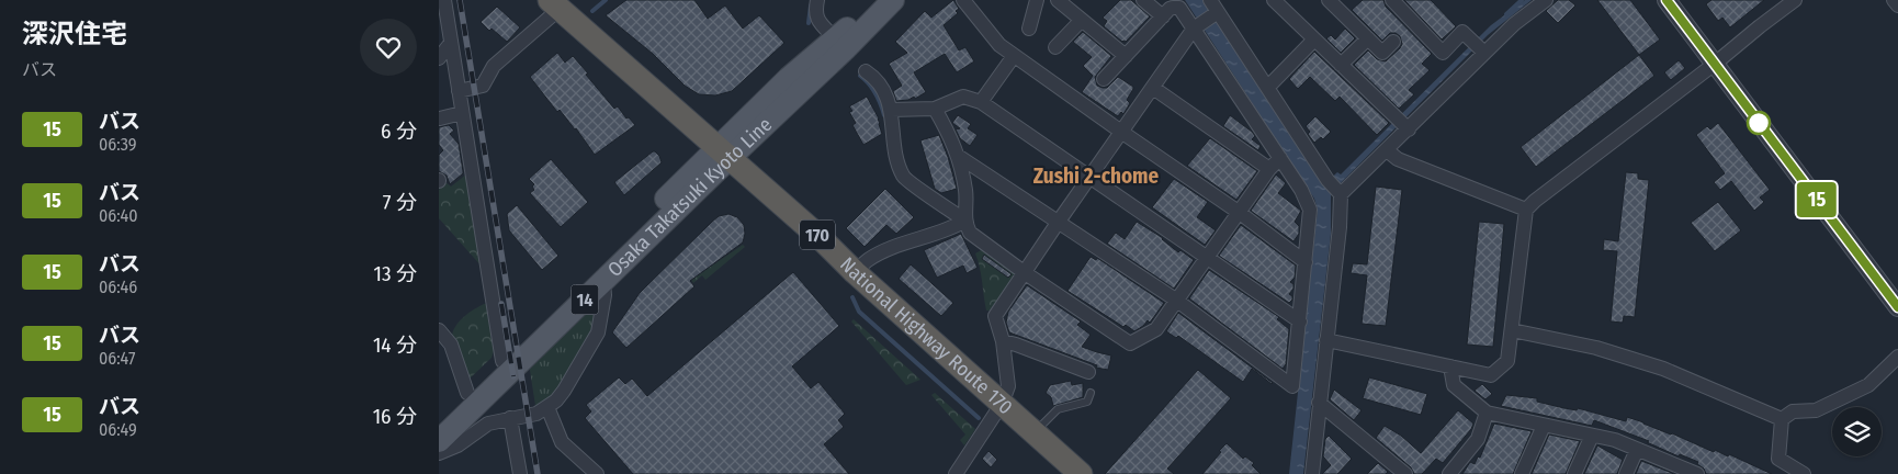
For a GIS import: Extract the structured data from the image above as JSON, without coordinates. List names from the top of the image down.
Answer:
{
  "streets": {
    "highway": ["170", "National Highway Route 170"],
    "main road": ["Osaka Takatsuki Kyoto Line", "14"]
  },
  "crossings": [
    ["Osaka Takatsuki Kyoto Line", "National Highway Route 170"]
  ],
  "districts": ["Zushi 2-chome"],
  "lines": ["bus line 15"],
  "page": {
    "heading": ["深沢住宅", "バス"],
    "on_map": "15",
    "list": [
      {
        "mark": "15",
        "name": "バス",
        "note": "06:39",
        "value": "6 分"
      },
      {
        "mark": "15",
        "name": "バス",
        "note": "06:40",
        "value": "7 分"
      },
      {
        "mark": "15",
        "name": "バス",
        "note": "06:46",
        "value": "13 分"
      },
      {
        "mark": "15",
        "name": "バス",
        "note": "06:47",
        "value": "14 分"
      },
      {
        "mark": "15",
        "name": "バス",
        "note": "06:49",
        "value": "16 分"
      }
    ]
  }
}
